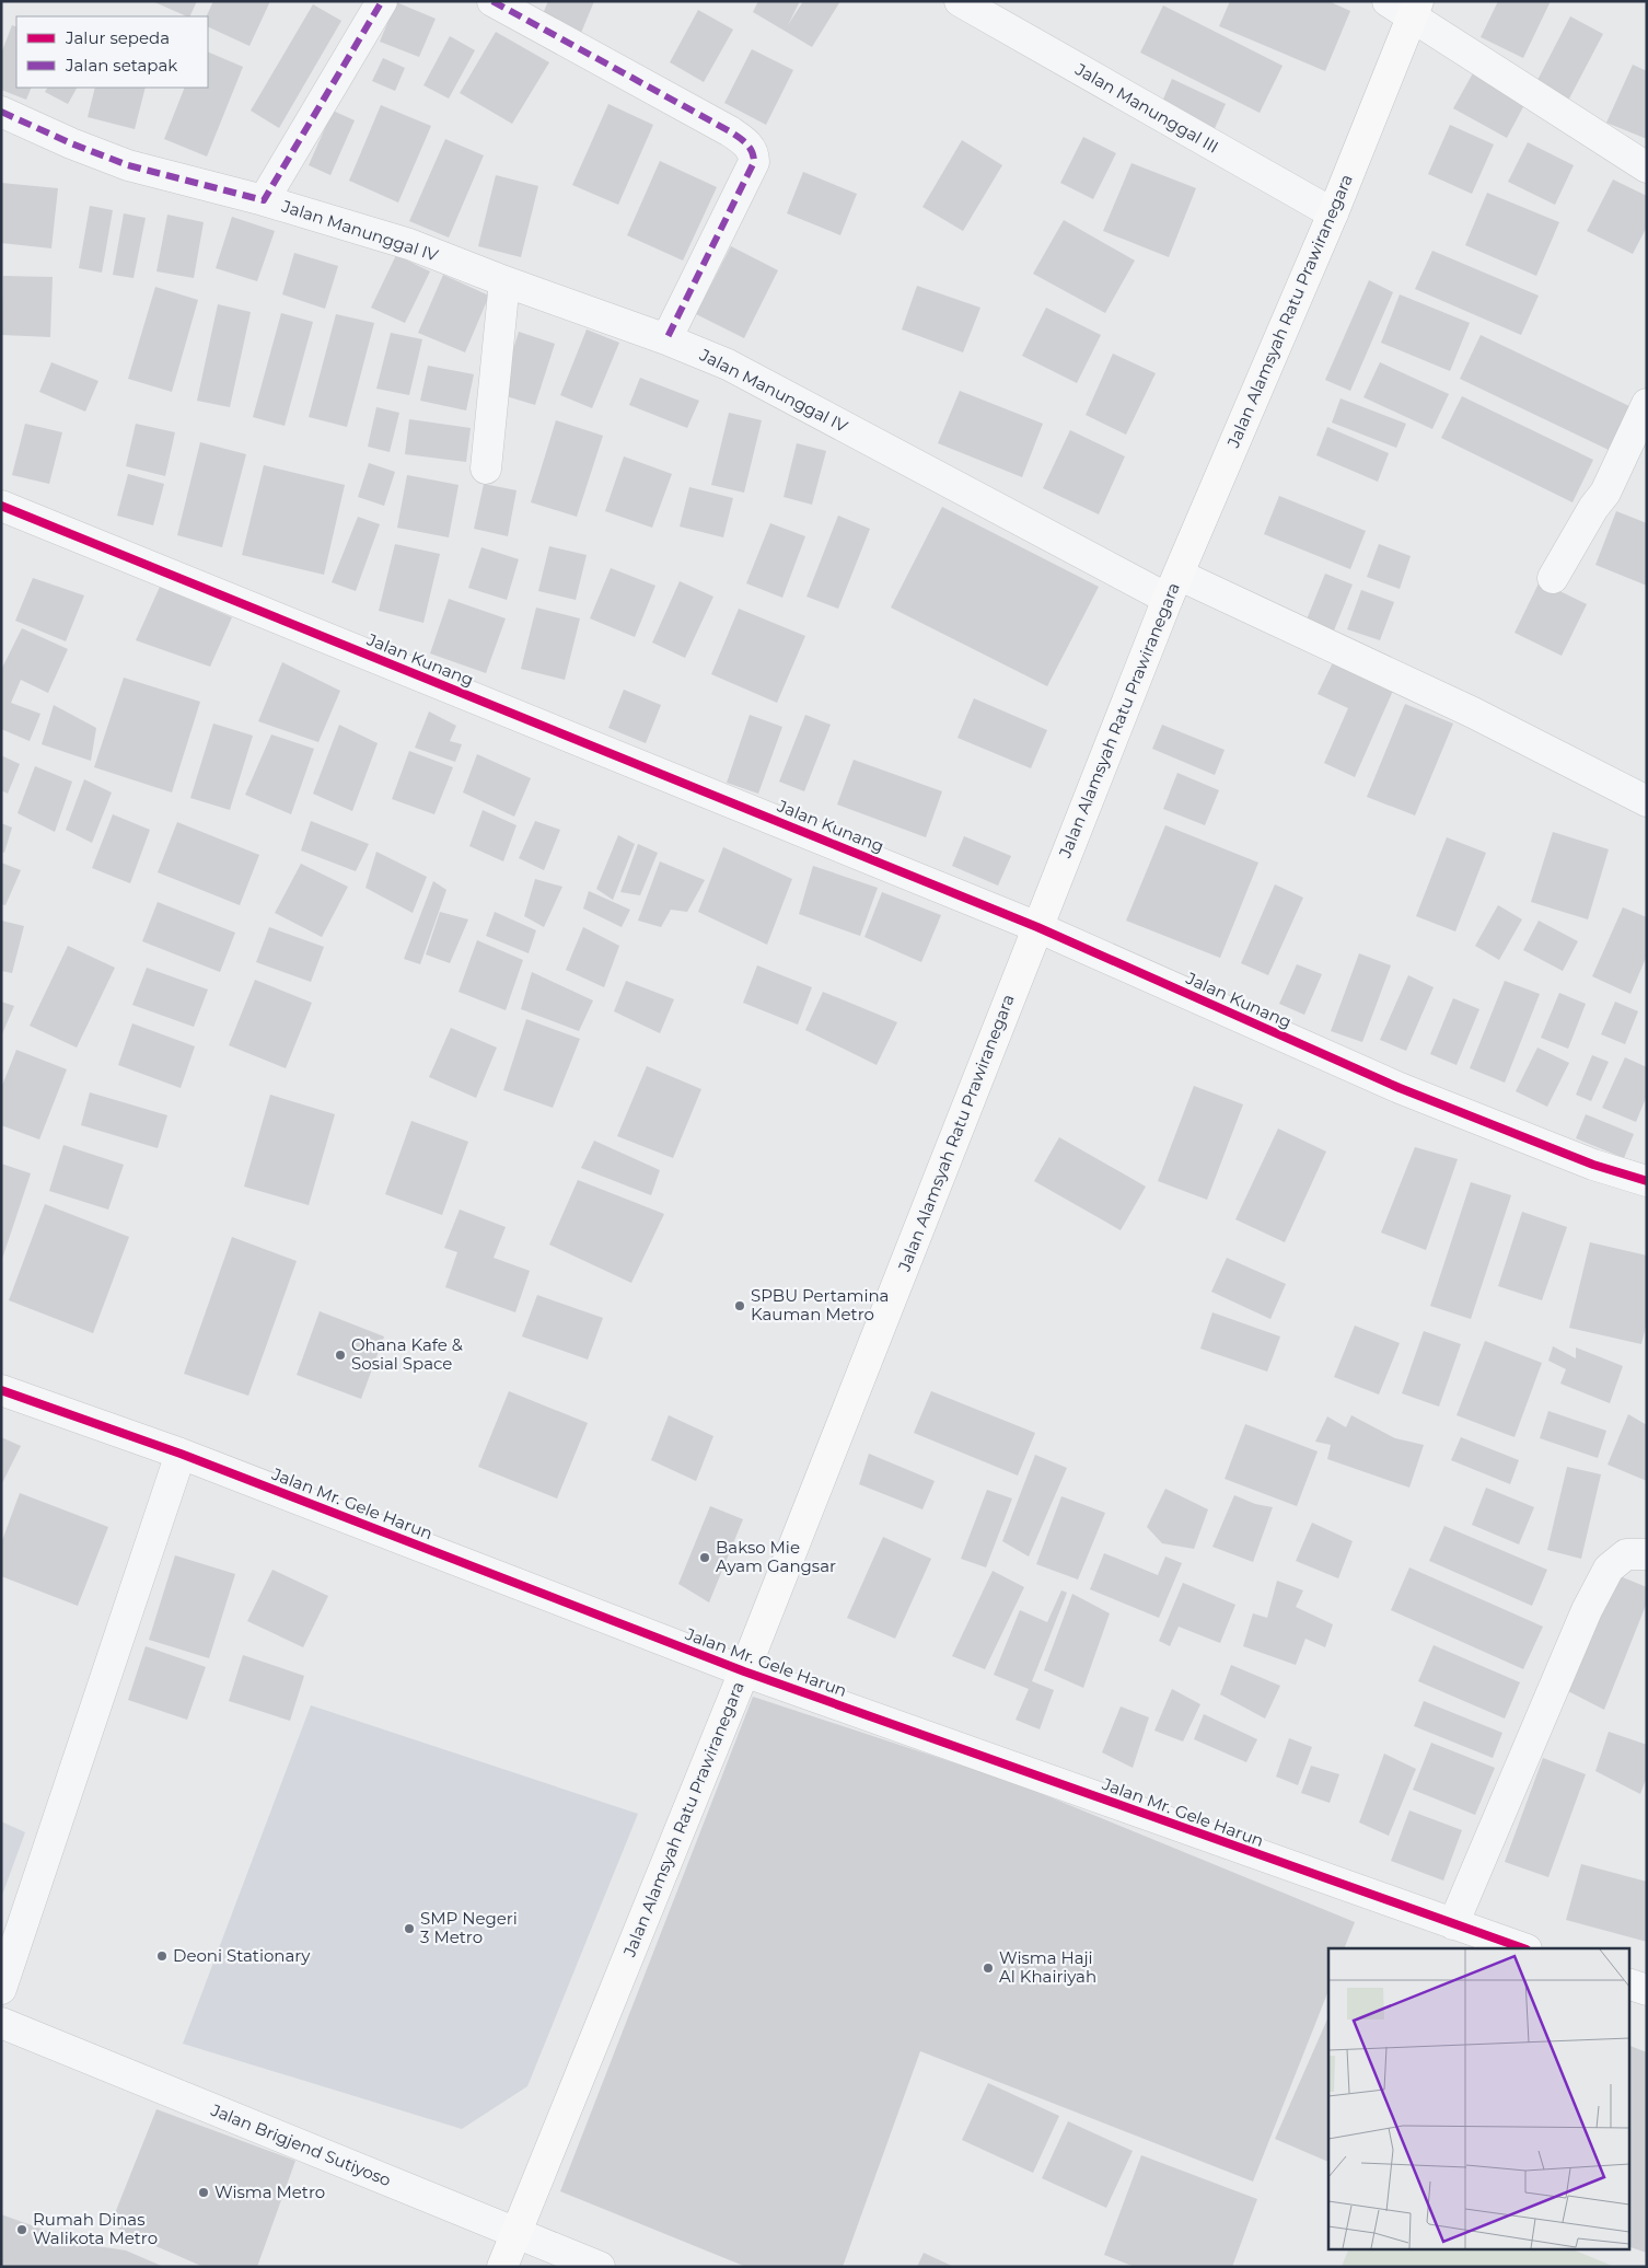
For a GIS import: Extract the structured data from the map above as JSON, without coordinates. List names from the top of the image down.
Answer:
{
  "streets": {
    "main road": ["Jalan Alamsyah Ratu Prawiranegara"],
    "street": [
      "Jalan Manunggal III",
      "Jalan Manunggal IV",
      "Jalan Kunang",
      "Jalan Mr. Gele Harun",
      "Jalan Brigjend Sutiyoso"
    ]
  },
  "crossings": [
    ["Jalan Manunggal III", "Jalan Alamsyah Ratu Prawiranegara"],
    ["Jalan Manunggal IV", "Jalan Alamsyah Ratu Prawiranegara"],
    ["Jalan Alamsyah Ratu Prawiranegara", "Jalan Kunang"],
    ["Jalan Alamsyah Ratu Prawiranegara", "Jalan Mr. Gele Harun"],
    ["Jalan Alamsyah Ratu Prawiranegara", "Jalan Brigjend Sutiyoso"]
  ],
  "places": [
    "SPBU Pertamina Kauman Metro",
    "Ohana Kafe & Sosial Space",
    "Bakso Mie Ayam Gangsar",
    "SMP Negeri 3 Metro",
    "Deoni Stationary",
    "Wisma Haji Al Khairiyah",
    "Wisma Metro",
    "Rumah Dinas Walikota Metro"
  ],
  "legend": ["Jalur sepeda", "Jalan setapak"]
}
